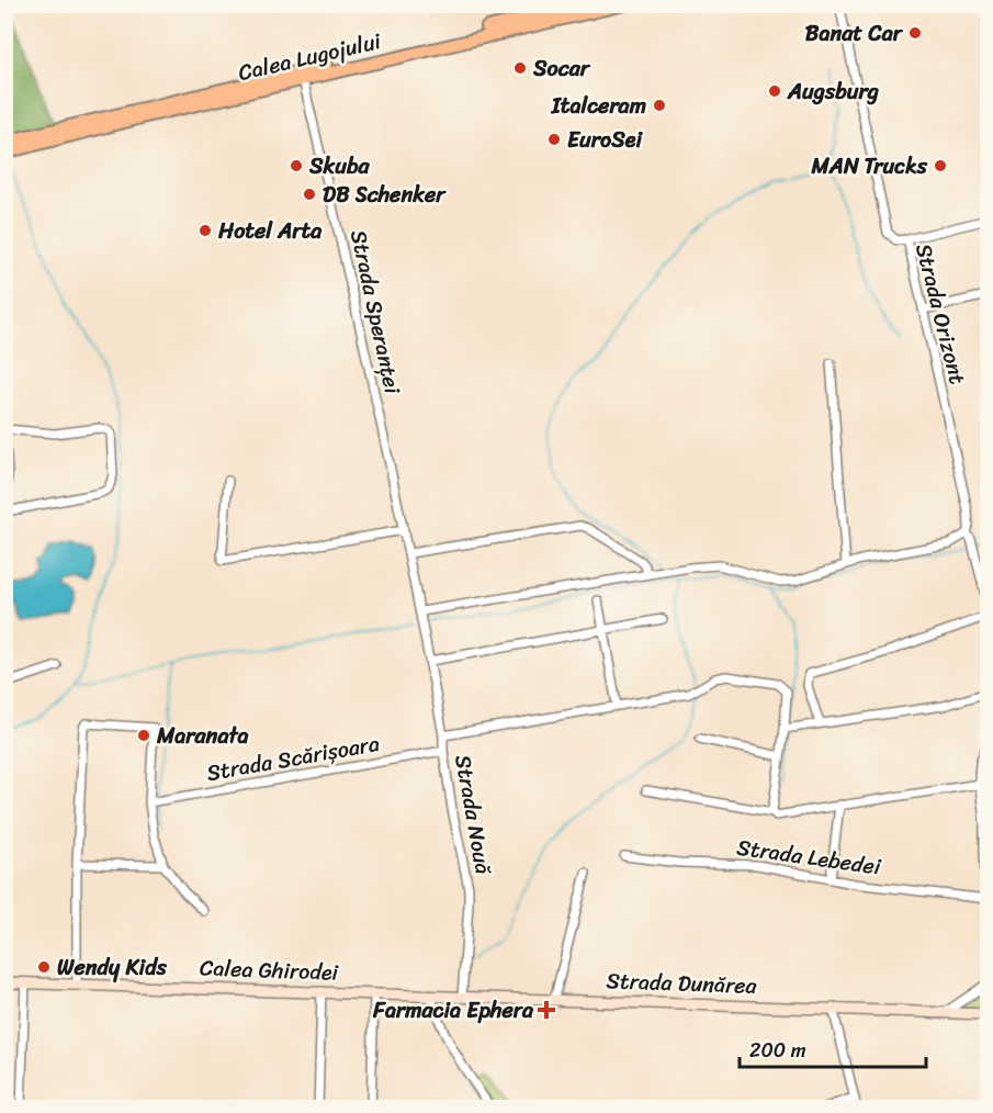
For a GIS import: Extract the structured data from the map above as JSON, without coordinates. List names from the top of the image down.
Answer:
{
  "streets": {
    "main road": ["Calea Lugojului"],
    "street": [
      "Strada Speranței",
      "Strada Orizont",
      "Strada Scărișoara",
      "Strada Nouă",
      "Strada Lebedei",
      "Calea Ghirodei",
      "Strada Dunărea"
    ]
  },
  "crossings": [
    ["Calea Lugojului", "Strada Speranței"],
    ["Strada Speranței", "Strada Nouă"],
    ["Strada Scărișoara", "Strada Nouă"],
    ["Strada Nouă", "Strada Dunărea"],
    ["Calea Ghirodei", "Strada Dunărea"]
  ],
  "places": {
    "other": [
      "Banat Car",
      "Socar",
      "Augsburg",
      "Italceram",
      "EuroSei",
      "Skuba",
      "MAN Trucks",
      "DB Schenker",
      "Hotel Arta",
      "Maranata",
      "Wendy Kids"
    ],
    "health": ["Farmacia Ephera"]
  },
  "scale_bar": "200 m"
}
